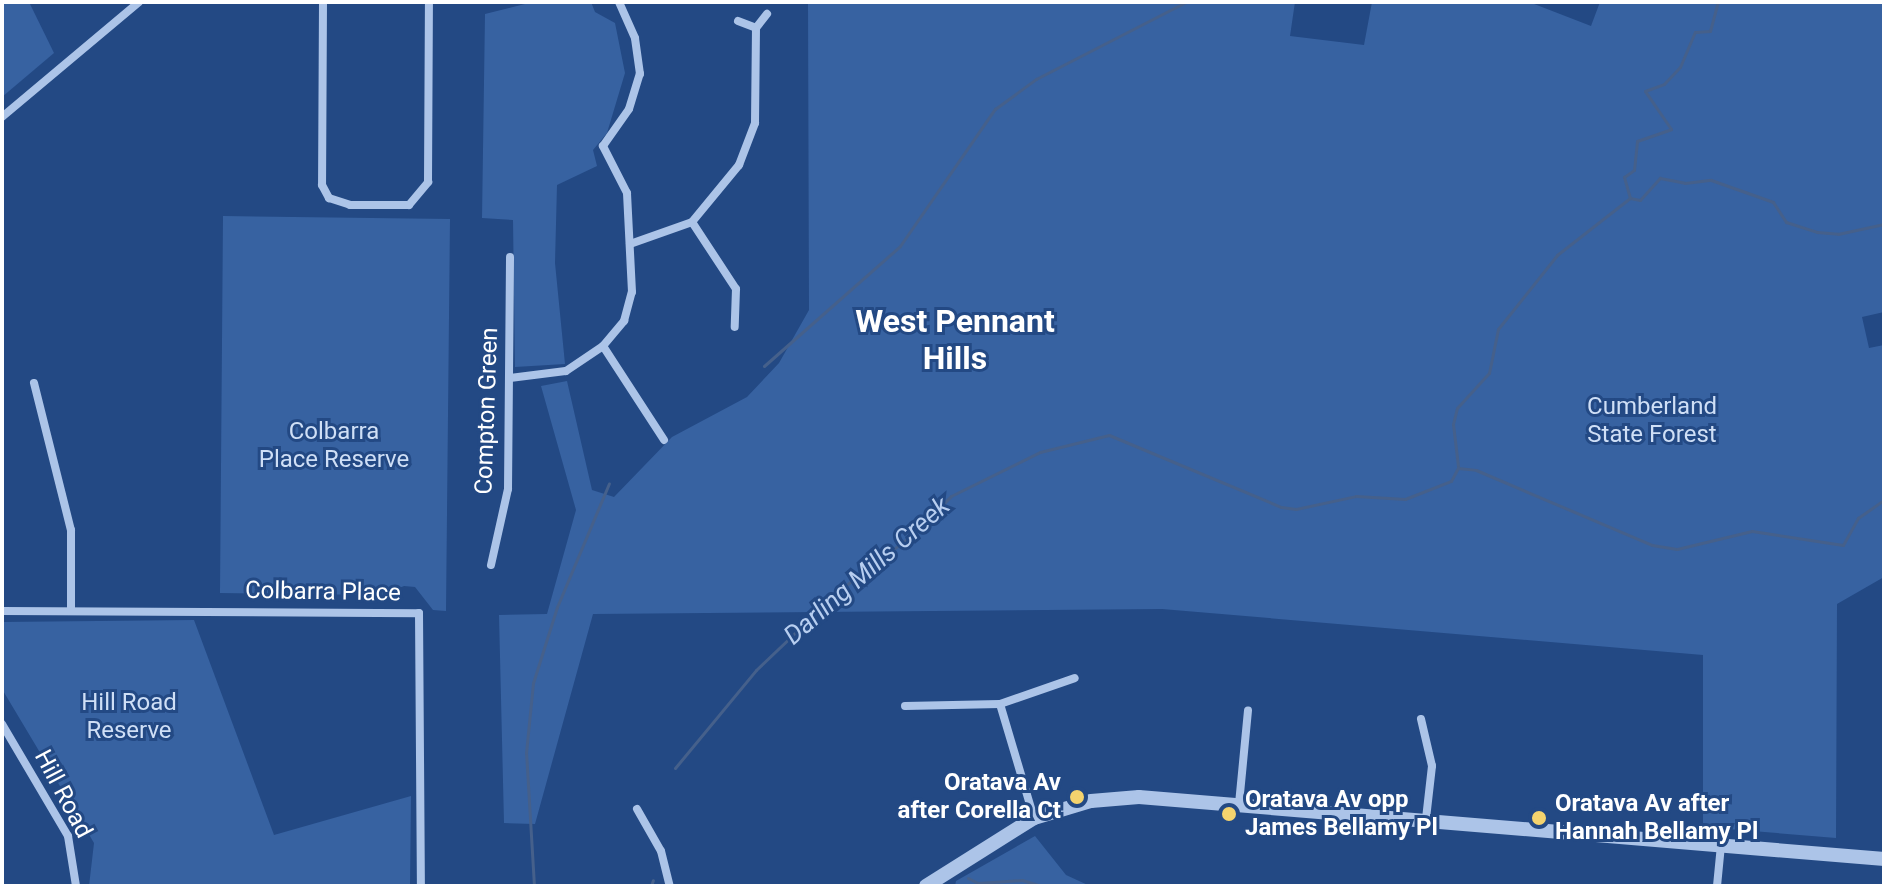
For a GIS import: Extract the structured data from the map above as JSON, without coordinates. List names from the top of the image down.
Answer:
{
  "streets": {
    "street": ["Compton Green", "Colbarra Place", "Hill Road"]
  },
  "districts": ["West Pennant Hills"],
  "water": ["Darling Mills Creek"],
  "parks": ["Cumberland State Forest", "Colbarra Place Reserve", "Hill Road Reserve"],
  "places": ["Oratava Av after Corella Ct", "Oratava Av opp James Bellamy Pl", "Oratava Av after Hannah Bellamy Pl"]
}
